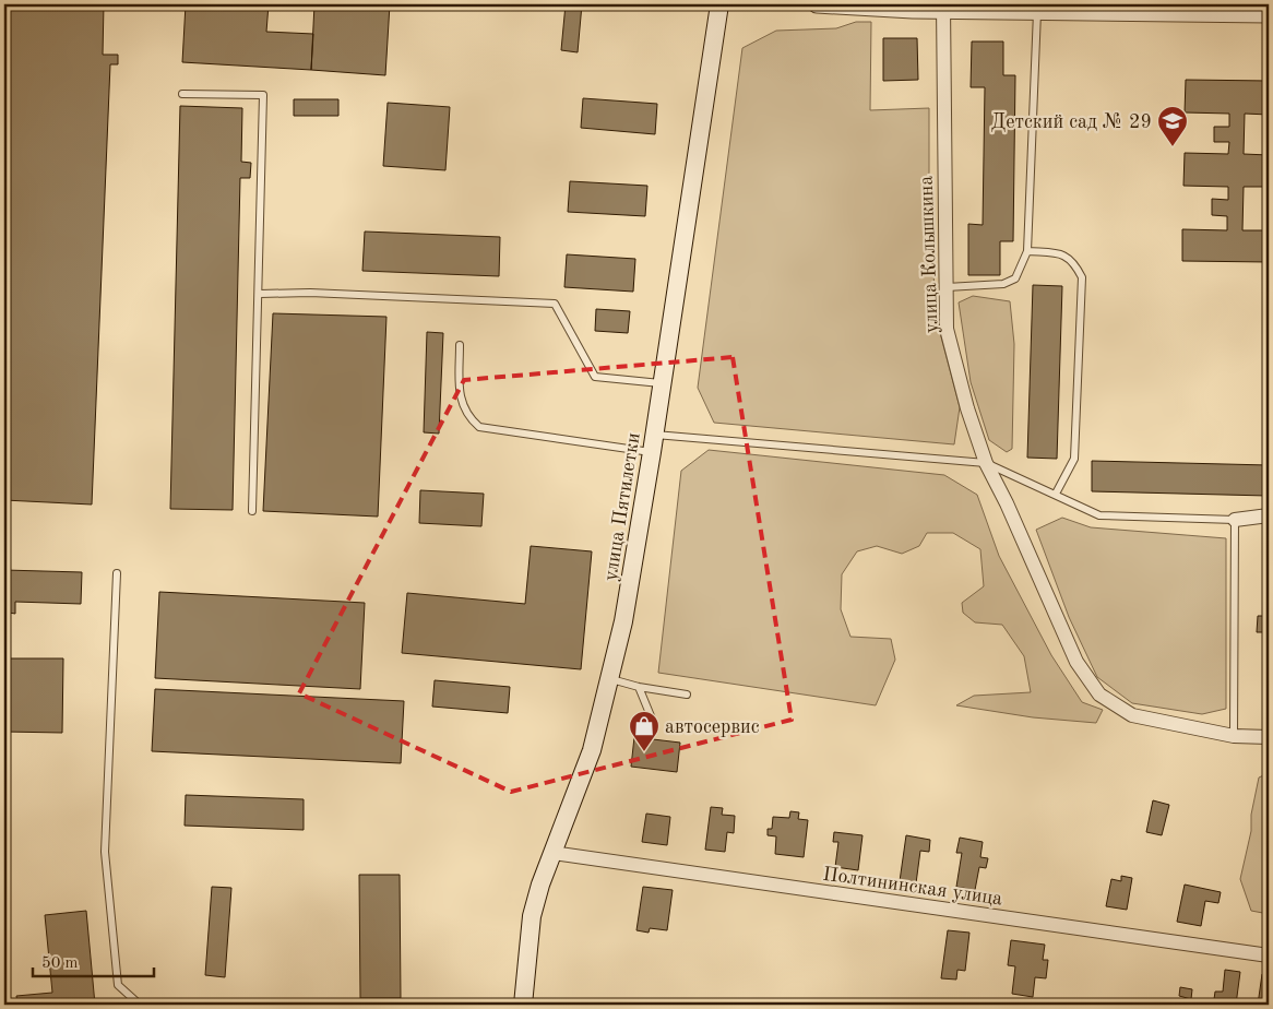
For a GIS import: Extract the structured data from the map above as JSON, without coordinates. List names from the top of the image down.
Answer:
{
  "streets": {
    "main road": ["улица Пятилетки"],
    "street": ["улица Колышкина", "Полтининская улица"]
  },
  "crossings": [
    ["улица Пятилетки", "Полтининская улица"]
  ],
  "places": {
    "school or university": ["Детский сад № 29"],
    "shop": ["автосервис"]
  },
  "scale_bar": "50 m"
}
